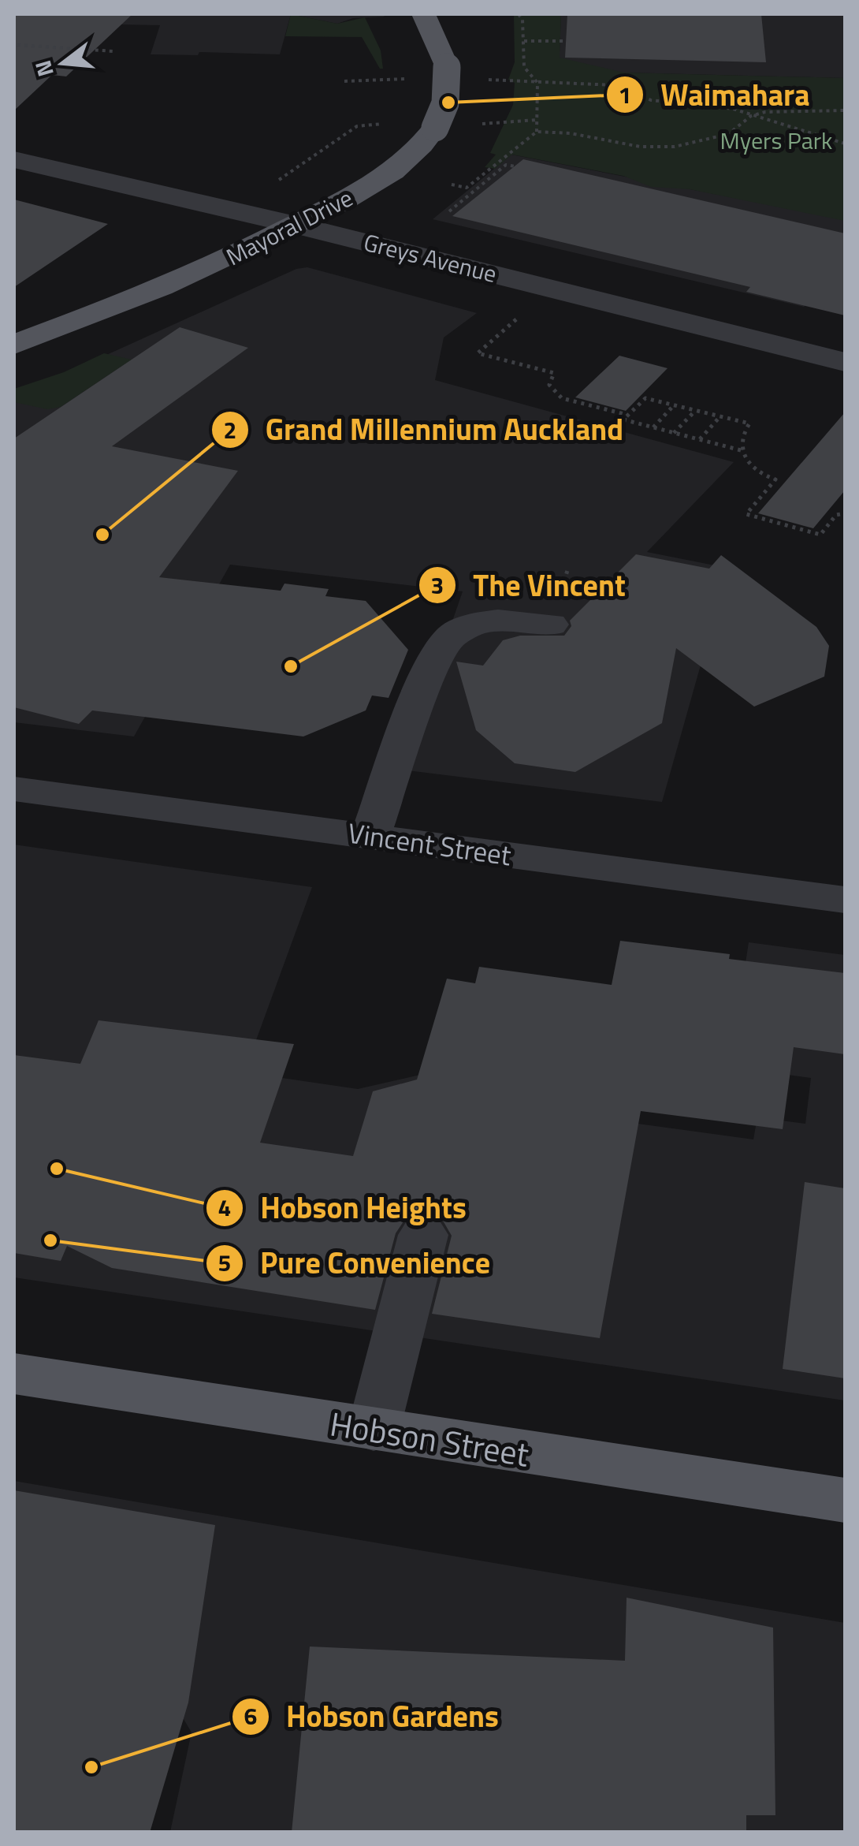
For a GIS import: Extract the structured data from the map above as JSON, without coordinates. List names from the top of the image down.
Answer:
{
  "streets": {
    "main road": ["Mayoral Drive", "Hobson Street"],
    "street": ["Greys Avenue", "Vincent Street"]
  },
  "crossings": [
    ["Mayoral Drive", "Greys Avenue"]
  ],
  "parks": ["Myers Park"],
  "places": [
    "Waimahara",
    "Grand Millennium Auckland",
    "The Vincent",
    "Hobson Heights",
    "Pure Convenience",
    "Hobson Gardens"
  ],
  "north": "left"
}
